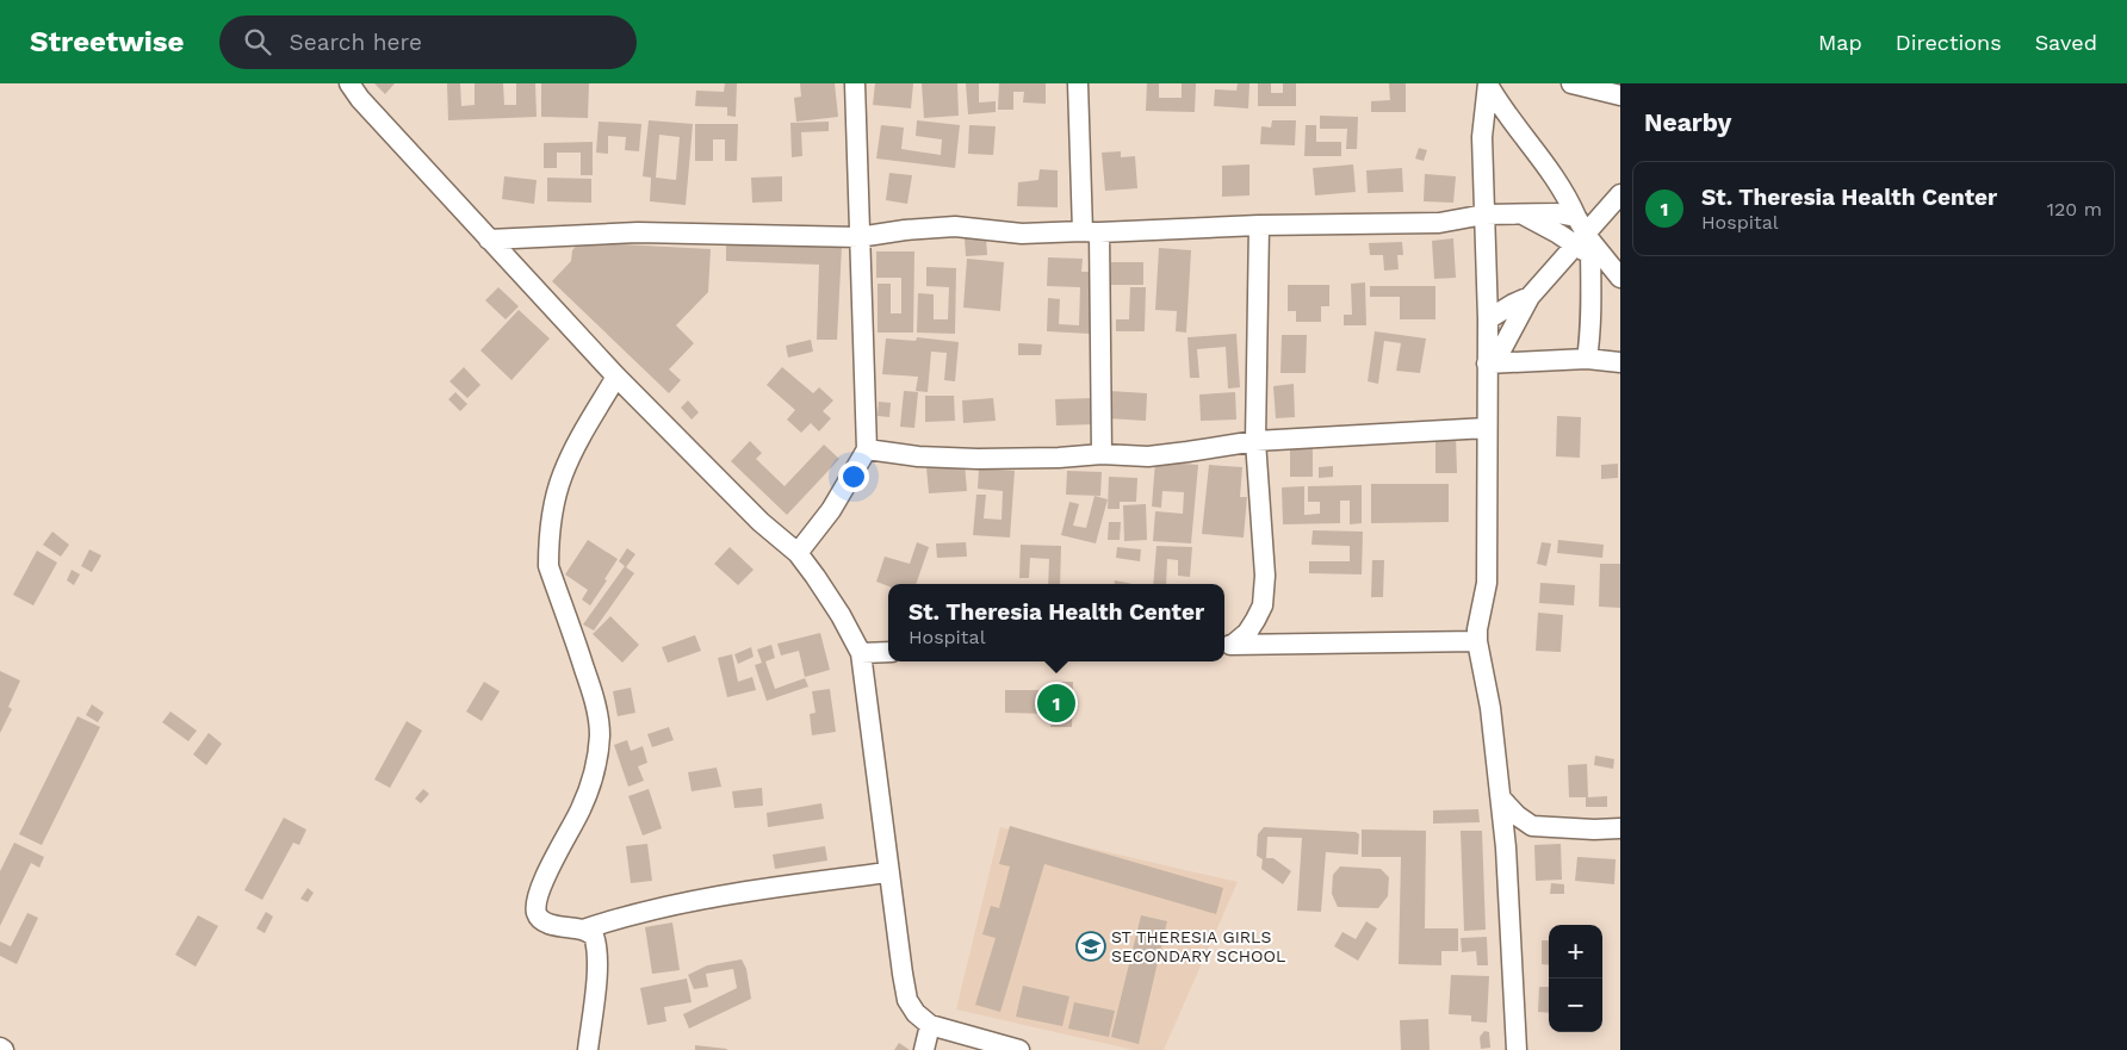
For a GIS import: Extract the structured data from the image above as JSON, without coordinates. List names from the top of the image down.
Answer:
{
  "places": {
    "school or university": ["ST THERESIA GIRLS SECONDARY SCHOOL"]
  },
  "page": {
    "header": "Streetwise",
    "search": "Search here",
    "nav": ["Map", "Directions", "Saved"],
    "heading": "Nearby",
    "list": [
      {
        "mark": "1",
        "name": "St. Theresia Health Center",
        "note": "Hospital",
        "value": "120 m"
      }
    ],
    "popup": ["St. Theresia Health Center", "Hospital"],
    "pins": "1",
    "map_buttons": ["+", "−"]
  }
}
